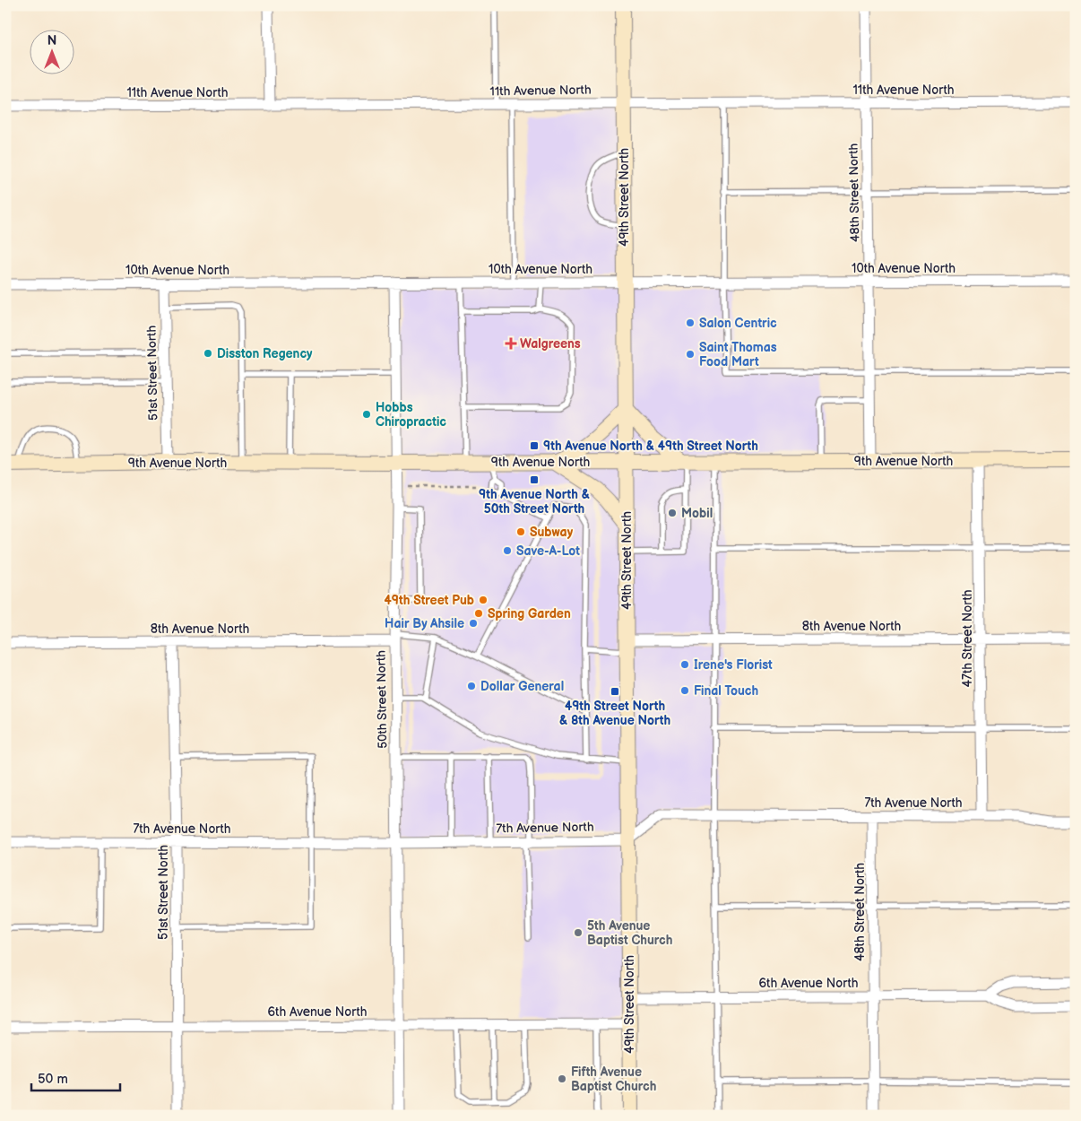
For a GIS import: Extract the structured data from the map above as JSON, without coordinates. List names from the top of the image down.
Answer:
{
  "streets": {
    "main road": ["49th Street North", "9th Avenue North"],
    "street": [
      "11th Avenue North",
      "48th Street North",
      "10th Avenue North",
      "51st Street North",
      "8th Avenue North",
      "47th Street North",
      "50th Street North",
      "7th Avenue North",
      "6th Avenue North"
    ]
  },
  "crossings": [
    ["11th Avenue North", "48th Street North"],
    ["11th Avenue North", "49th Street North"],
    ["48th Street North", "10th Avenue North"],
    ["48th Street North", "9th Avenue North"],
    ["48th Street North", "7th Avenue North"],
    ["48th Street North", "6th Avenue North"],
    ["49th Street North", "10th Avenue North"],
    ["49th Street North", "9th Avenue North"],
    ["49th Street North", "8th Avenue North"],
    ["49th Street North", "7th Avenue North"],
    ["49th Street North", "6th Avenue North"],
    ["10th Avenue North", "51st Street North"],
    ["10th Avenue North", "50th Street North"],
    ["51st Street North", "9th Avenue North"],
    ["51st Street North", "8th Avenue North"],
    ["51st Street North", "7th Avenue North"],
    ["51st Street North", "6th Avenue North"],
    ["9th Avenue North", "47th Street North"],
    ["9th Avenue North", "50th Street North"],
    ["8th Avenue North", "47th Street North"],
    ["8th Avenue North", "50th Street North"],
    ["47th Street North", "7th Avenue North"],
    ["50th Street North", "7th Avenue North"],
    ["50th Street North", "6th Avenue North"]
  ],
  "places": {
    "other": [
      "Salon Centric",
      "Disston Regency",
      "Saint Thomas Food Mart",
      "Hobbs Chiropractic",
      "Mobil",
      "Subway",
      "Save-A-Lot",
      "49th Street Pub",
      "Spring Garden",
      "Hair By Ahsile",
      "Irene's Florist",
      "Dollar General",
      "Final Touch",
      "5th Avenue Baptist Church",
      "Fifth Avenue Baptist Church"
    ],
    "health": ["Walgreens"],
    "transit": ["9th Avenue North & 49th Street North", "9th Avenue North & 50th Street North", "49th Street North & 8th Avenue North"]
  },
  "scale_bar": "50 m",
  "north": "top"
}
